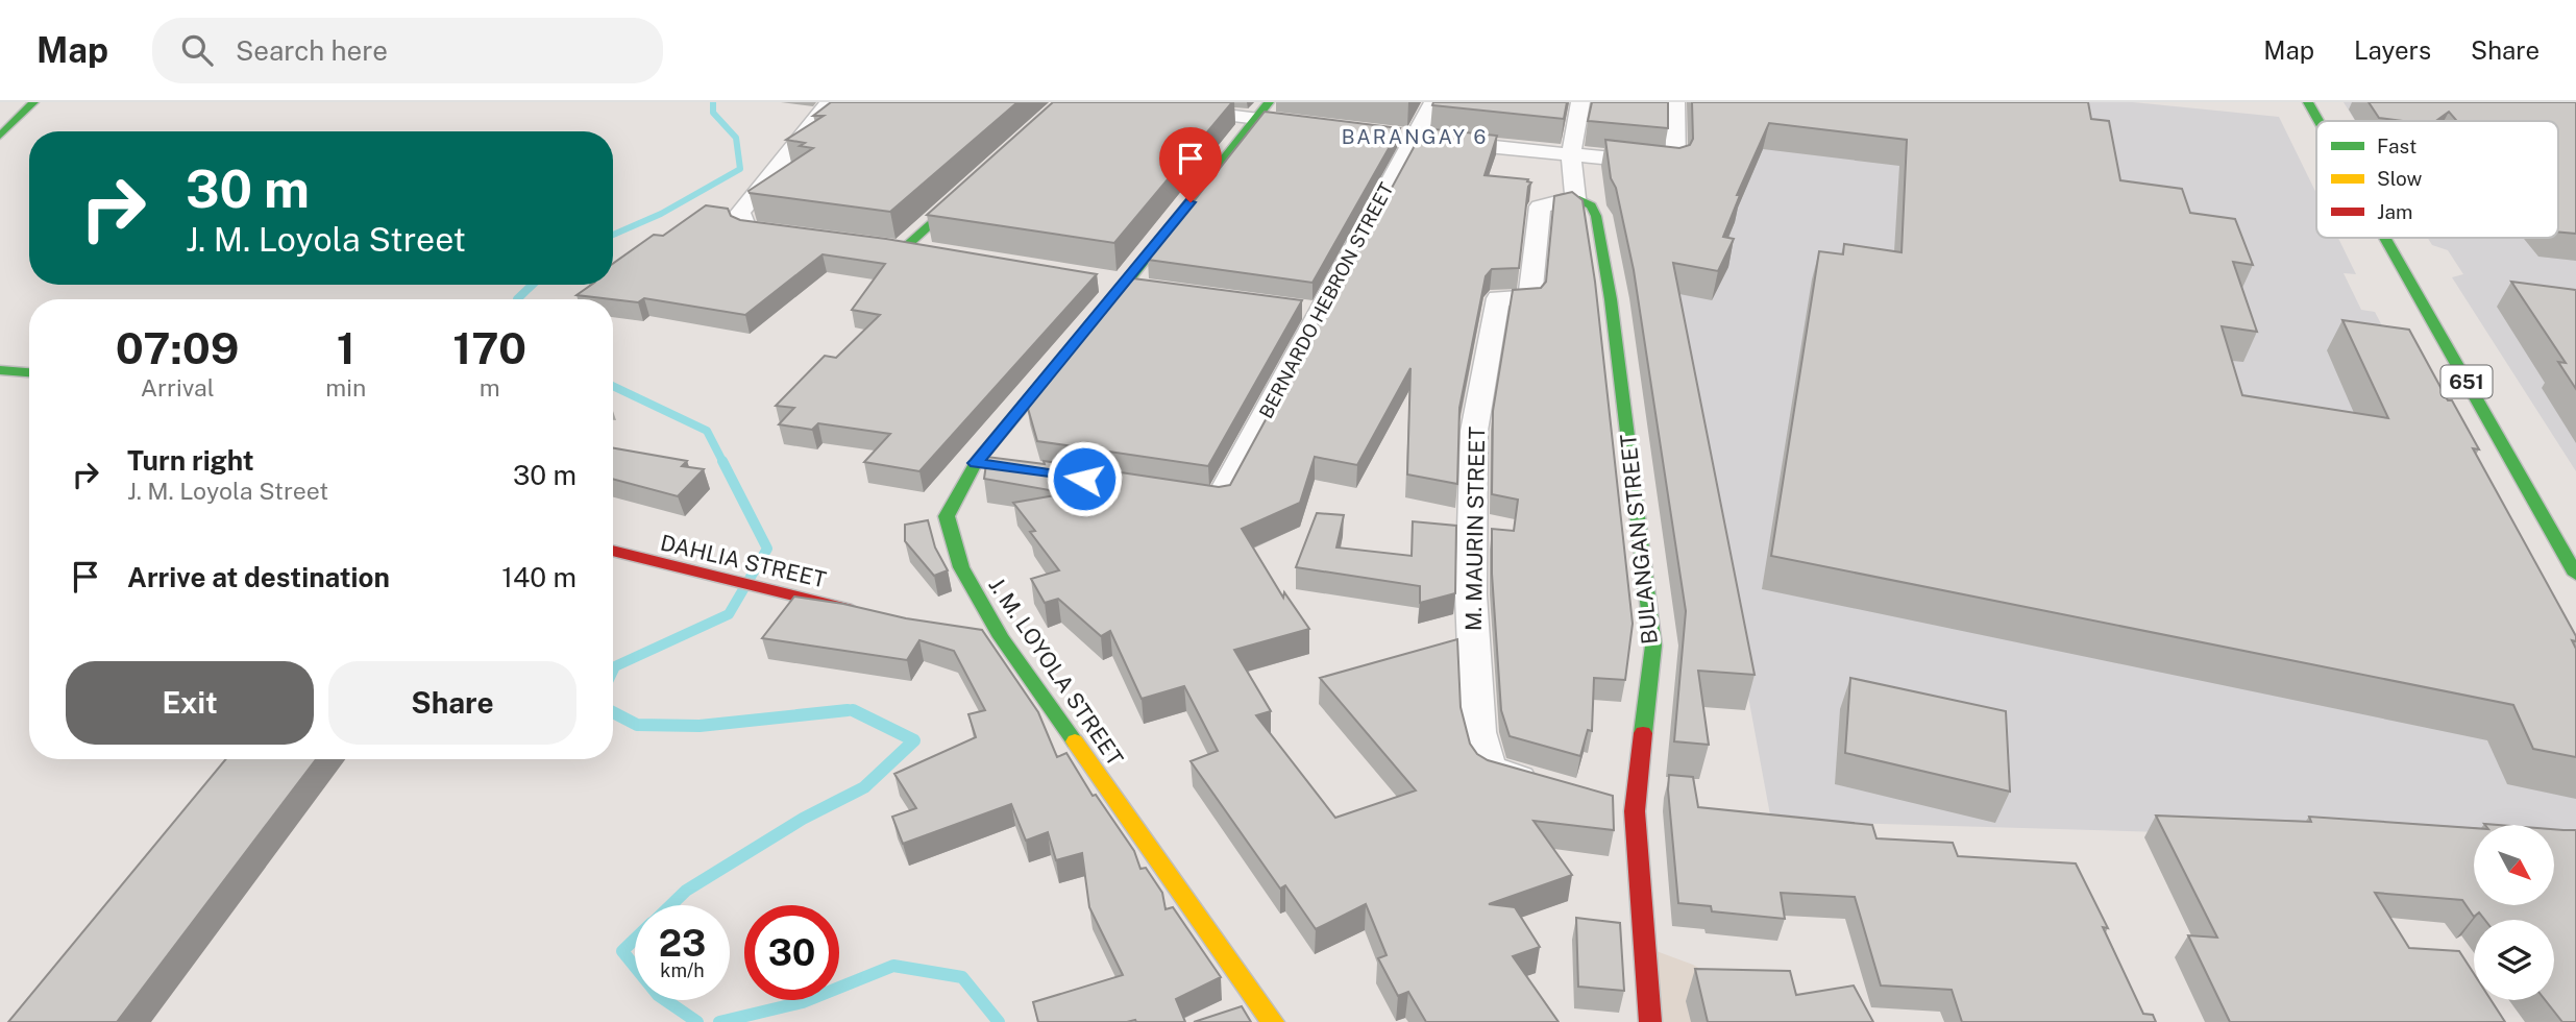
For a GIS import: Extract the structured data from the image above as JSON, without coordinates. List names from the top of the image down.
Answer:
{
  "streets": {
    "main road": [
      "651",
      "BULANGAN STREET",
      "DAHLIA STREET",
      "J. M. LOYOLA STREET"
    ],
    "street": ["BERNARDO HEBRON STREET", "M. MAURIN STREET"]
  },
  "crossings": [
    ["M. MAURIN STREET", "BULANGAN STREET"]
  ],
  "districts": ["BARANGAY 6"],
  "legend": ["Fast", "Slow", "Jam"],
  "north": "bottom right",
  "page": {
    "header": "Map",
    "search": "Search here",
    "nav": ["Map", "Layers", "Share"],
    "turn": ["30 m", "J. M. Loyola Street"],
    "eta": [
      "07:09",
      "Arrival",
      "1",
      "min",
      "170",
      "m"
    ],
    "list": [
      {
        "name": "Turn right",
        "note": "J. M. Loyola Street",
        "value": "30 m"
      },
      {
        "name": "Arrive at destination",
        "value": "140 m"
      }
    ],
    "buttons": ["Exit", "Share"],
    "speed": "23 km/h",
    "limit": "30"
  }
}
